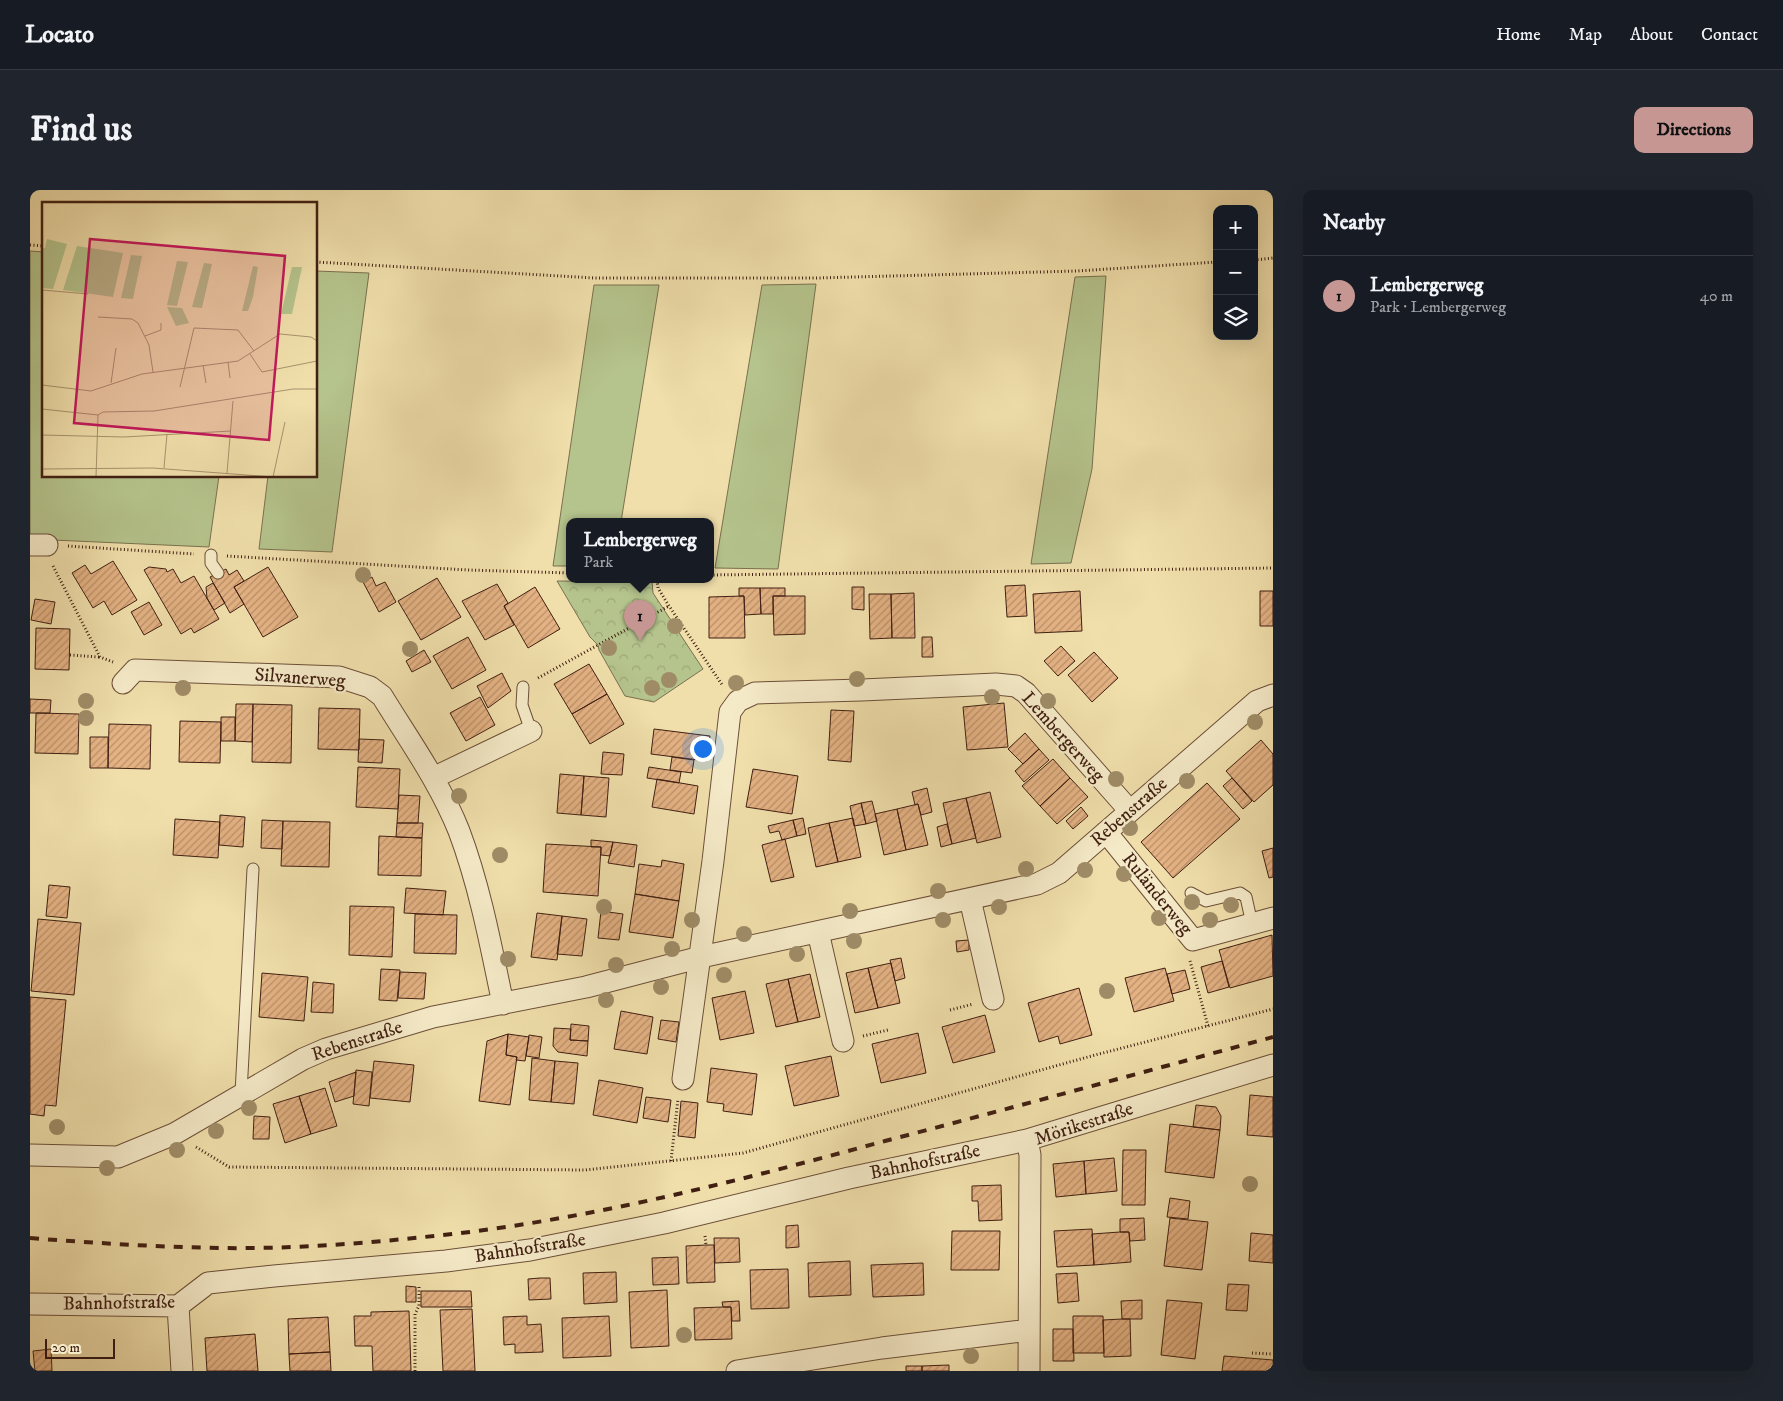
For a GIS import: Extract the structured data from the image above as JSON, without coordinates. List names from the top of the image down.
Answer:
{
  "streets": {
    "street": [
      "Silvanerweg",
      "Lembergerweg",
      "Rebenstraße",
      "Ruländerweg",
      "Mörikestraße",
      "Bahnhofstraße"
    ]
  },
  "crossings": [
    ["Silvanerweg", "Rebenstraße"],
    ["Lembergerweg", "Rebenstraße"],
    ["Rebenstraße", "Ruländerweg"],
    ["Mörikestraße", "Bahnhofstraße"]
  ],
  "scale_bar": "20 m",
  "page": {
    "header": "Locato",
    "nav": [
      "Home",
      "Map",
      "About",
      "Contact"
    ],
    "buttons": "Directions",
    "title": "Find us",
    "heading": "Nearby",
    "map_buttons": ["+", "−"],
    "list": [
      {
        "mark": "1",
        "name": "Lembergerweg",
        "note": "Park · Lembergerweg",
        "value": "40 m"
      }
    ],
    "popup": ["Lembergerweg", "Park"],
    "pins": "1",
    "scale": "20 m"
  }
}
